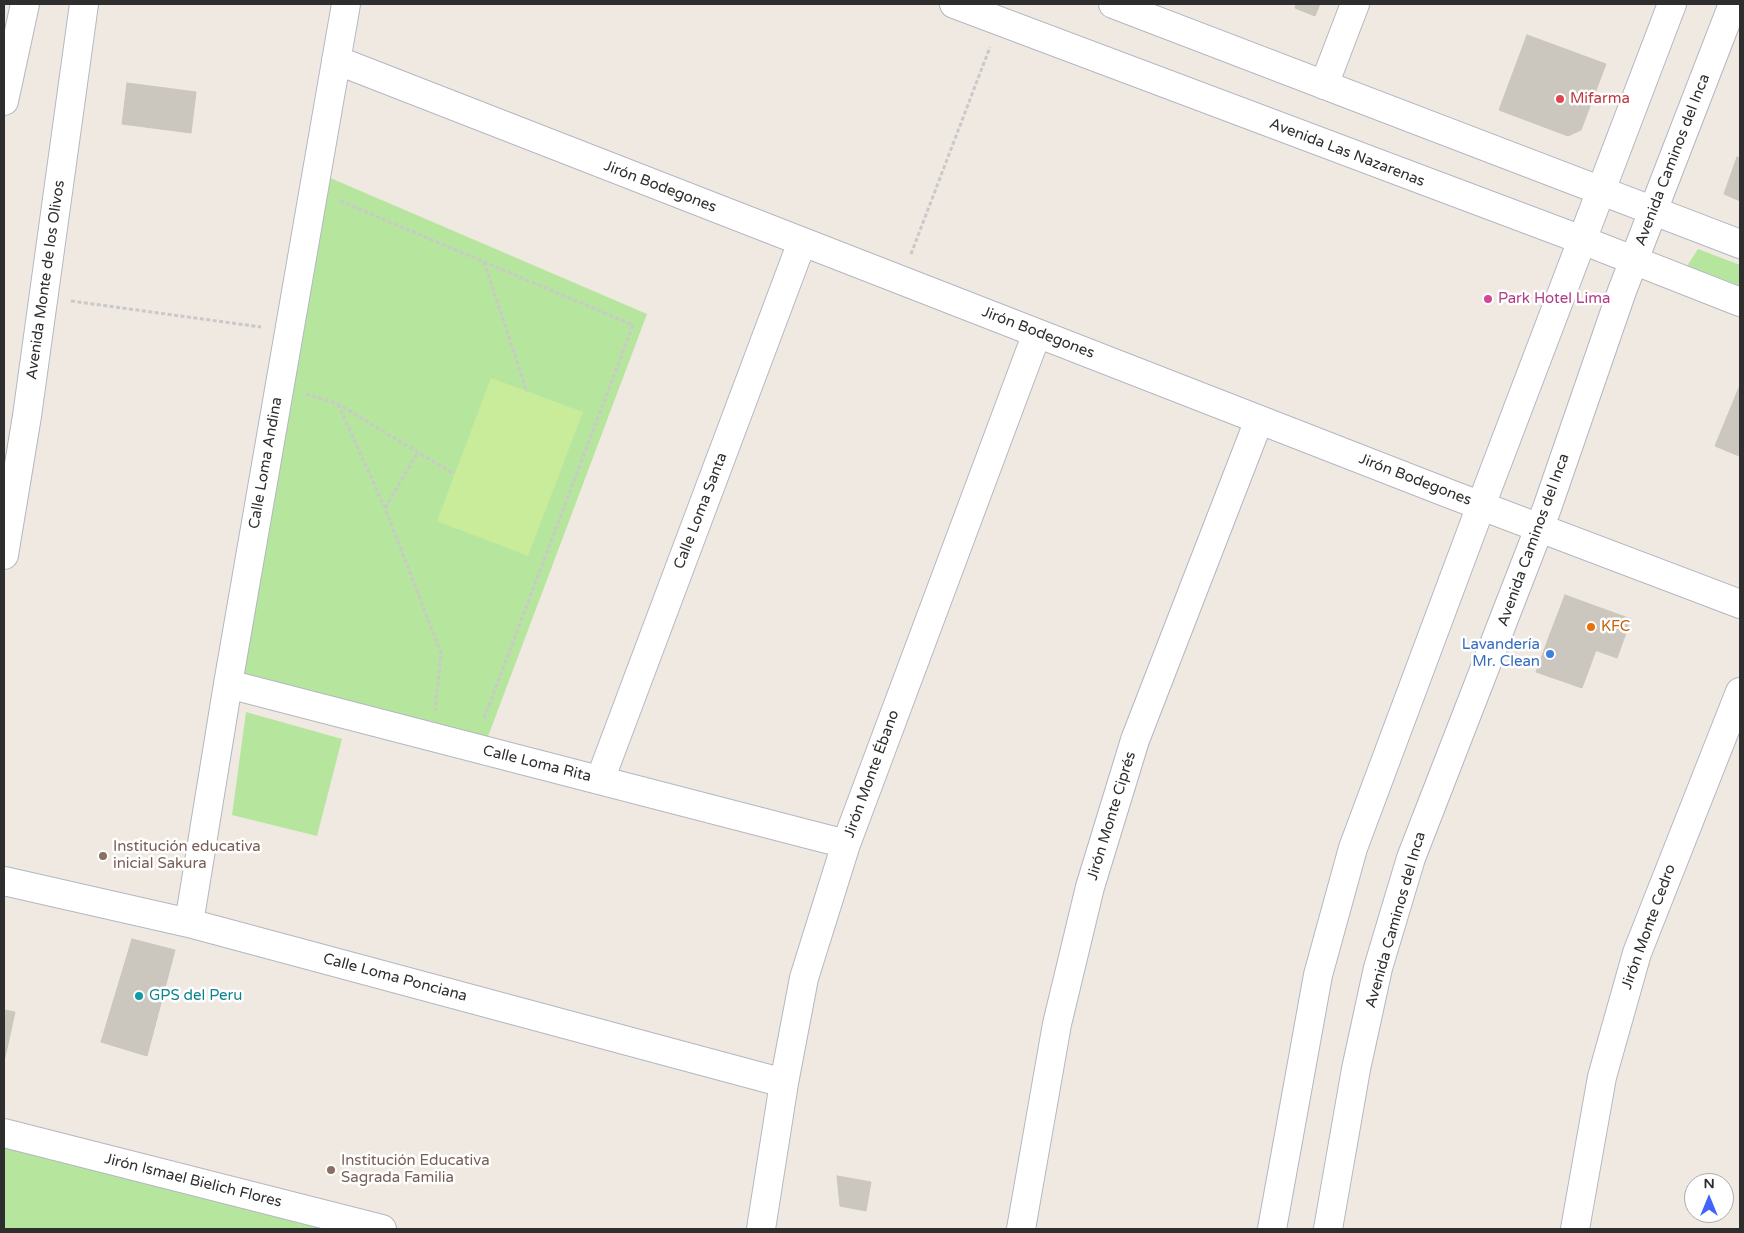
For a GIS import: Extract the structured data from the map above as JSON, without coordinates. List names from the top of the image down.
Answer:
{
  "streets": {
    "street": [
      "Avenida Las Nazarenas",
      "Avenida Caminos del Inca",
      "Jirón Bodegones",
      "Avenida Monte de los Olivos",
      "Calle Loma Andina",
      "Calle Loma Santa",
      "Calle Loma Rita",
      "Jirón Monte Ébano",
      "Jirón Monte Ciprés",
      "Jirón Monte Cedro",
      "Calle Loma Ponciana",
      "Jirón Ismael Bielich Flores"
    ]
  },
  "crossings": [
    ["Avenida Las Nazarenas", "Avenida Caminos del Inca"],
    ["Avenida Caminos del Inca", "Jirón Bodegones"],
    ["Jirón Bodegones", "Calle Loma Andina"],
    ["Jirón Bodegones", "Calle Loma Santa"],
    ["Jirón Bodegones", "Jirón Monte Ébano"],
    ["Jirón Bodegones", "Jirón Monte Ciprés"],
    ["Calle Loma Andina", "Calle Loma Rita"],
    ["Calle Loma Andina", "Calle Loma Ponciana"],
    ["Calle Loma Santa", "Calle Loma Rita"],
    ["Calle Loma Rita", "Jirón Monte Ébano"],
    ["Jirón Monte Ébano", "Calle Loma Ponciana"]
  ],
  "places": [
    "Mifarma",
    "Park Hotel Lima",
    "KFC",
    "Lavandería Mr. Clean",
    "Institución educativa inicial Sakura",
    "GPS del Peru",
    "Institución Educativa Sagrada Familia"
  ],
  "north": "top"
}
